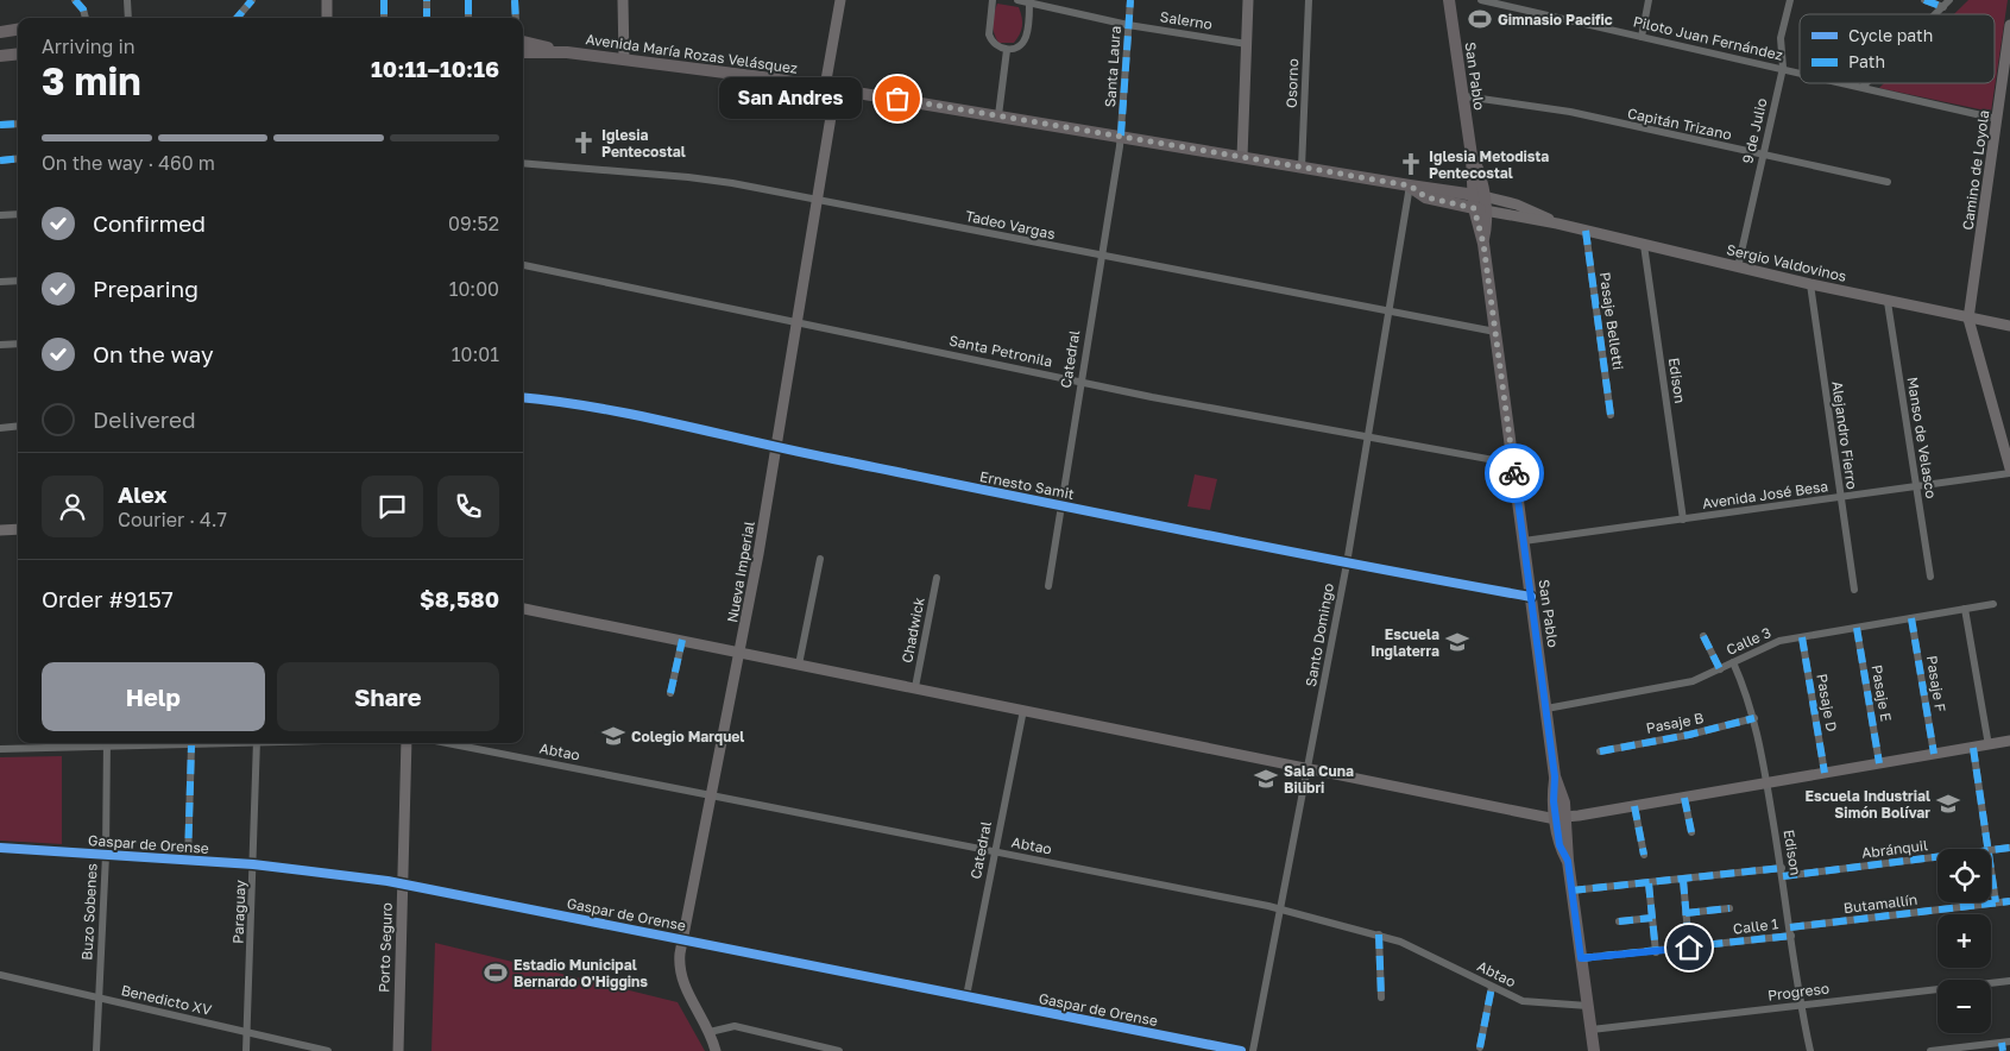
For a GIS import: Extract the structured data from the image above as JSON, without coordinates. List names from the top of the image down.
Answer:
{
  "streets": {
    "main road": [
      "Avenida María Rozas Velásquez",
      "San Pablo",
      "Camino de Loyola",
      "Sergio Valdovinos",
      "Nueva Imperial",
      "Gaspar de Orense",
      "Porto Seguro"
    ],
    "street": [
      "Salerno",
      "Piloto Juan Fernández",
      "Santa Laura",
      "Osorno",
      "Capitán Trizano",
      "9 de Julio",
      "Tadeo Vargas",
      "Pasaje Belletti",
      "Santa Petronila",
      "Catedral",
      "Edison",
      "Alejandro Fierro",
      "Manso de Velasco",
      "Ernesto Samit",
      "Avenida José Besa",
      "Chadwick",
      "Santo Domingo",
      "Calle 3",
      "Pasaje F",
      "Pasaje E",
      "Pasaje D",
      "Pasaje B",
      "Abtao",
      "Abránquil",
      "Butamallín",
      "Buzo Sobenes",
      "Paraguay",
      "Calle 1",
      "Progreso",
      "Benedicto XV"
    ]
  },
  "crossings": [
    ["Salerno", "Santa Laura"],
    ["Piloto Juan Fernández", "9 de Julio"],
    ["Piloto Juan Fernández", "Camino de Loyola"],
    ["Avenida María Rozas Velásquez", "Santa Laura"],
    ["Avenida María Rozas Velásquez", "San Pablo"],
    ["Avenida María Rozas Velásquez", "Osorno"],
    ["Avenida María Rozas Velásquez", "Sergio Valdovinos"],
    ["Avenida María Rozas Velásquez", "Catedral"],
    ["Avenida María Rozas Velásquez", "Nueva Imperial"],
    ["Avenida María Rozas Velásquez", "Santo Domingo"],
    ["Santa Laura", "Catedral"],
    ["San Pablo", "Capitán Trizano"],
    ["San Pablo", "Tadeo Vargas"],
    ["San Pablo", "Sergio Valdovinos"],
    ["San Pablo", "Santa Petronila"],
    ["San Pablo", "Ernesto Samit"],
    ["San Pablo", "Avenida José Besa"],
    ["San Pablo", "Calle 3"],
    ["San Pablo", "Abtao"],
    ["San Pablo", "Calle 1"],
    ["San Pablo", "Progreso"],
    ["Capitán Trizano", "9 de Julio"],
    ["9 de Julio", "Sergio Valdovinos"],
    ["Camino de Loyola", "Sergio Valdovinos"],
    ["Tadeo Vargas", "Catedral"],
    ["Tadeo Vargas", "Nueva Imperial"],
    ["Tadeo Vargas", "Santo Domingo"],
    ["Sergio Valdovinos", "Pasaje Belletti"],
    ["Sergio Valdovinos", "Edison"],
    ["Sergio Valdovinos", "Alejandro Fierro"],
    ["Sergio Valdovinos", "Manso de Velasco"],
    ["Santa Petronila", "Catedral"],
    ["Santa Petronila", "Nueva Imperial"],
    ["Santa Petronila", "Santo Domingo"],
    ["Catedral", "Ernesto Samit"],
    ["Catedral", "Abtao"],
    ["Catedral", "Gaspar de Orense"],
    ["Edison", "Avenida José Besa"],
    ["Edison", "Calle 3"],
    ["Edison", "Pasaje B"],
    ["Edison", "Abránquil"],
    ["Edison", "Butamallín"],
    ["Edison", "Calle 1"],
    ["Edison", "Progreso"],
    ["Alejandro Fierro", "Avenida José Besa"],
    ["Manso de Velasco", "Avenida José Besa"],
    ["Ernesto Samit", "Nueva Imperial"],
    ["Ernesto Samit", "Santo Domingo"],
    ["Nueva Imperial", "Abtao"],
    ["Nueva Imperial", "Gaspar de Orense"],
    ["Santo Domingo", "Abtao"],
    ["Calle 3", "Pasaje F"],
    ["Calle 3", "Pasaje E"],
    ["Calle 3", "Pasaje D"],
    ["Gaspar de Orense", "Buzo Sobenes"],
    ["Gaspar de Orense", "Paraguay"],
    ["Gaspar de Orense", "Porto Seguro"],
    ["Butamallín", "Calle 1"],
    ["Buzo Sobenes", "Benedicto XV"],
    ["Paraguay", "Benedicto XV"]
  ],
  "places": {
    "sports": ["Gimnasio Pacific", "Estadio Municipal Bernardo O'Higgins"],
    "other": ["San Andres"],
    "church": ["Iglesia Pentecostal", "Iglesia Metodista Pentecostal"],
    "school or university": [
      "Escuela Inglaterra",
      "Colegio Marquel",
      "Sala Cuna Bilibri",
      "Escuela Industrial Simón Bolívar"
    ]
  },
  "legend": ["Cycle path", "Path"],
  "page": {
    "heading": ["3 min", "Arriving in", "10:11–10:16"],
    "panel": [
      "Alex",
      "Courier · 4.7",
      "Order #9157",
      "$8,580"
    ],
    "bubble": "San Andres",
    "bar": "On the way · 460 m",
    "list": [
      ["Confirmed", "09:52"],
      ["Preparing", "10:00"],
      ["On the way", "10:01"],
      "Delivered"
    ],
    "buttons": ["Help", "Share"],
    "map_buttons": ["+", "−"]
  }
}
